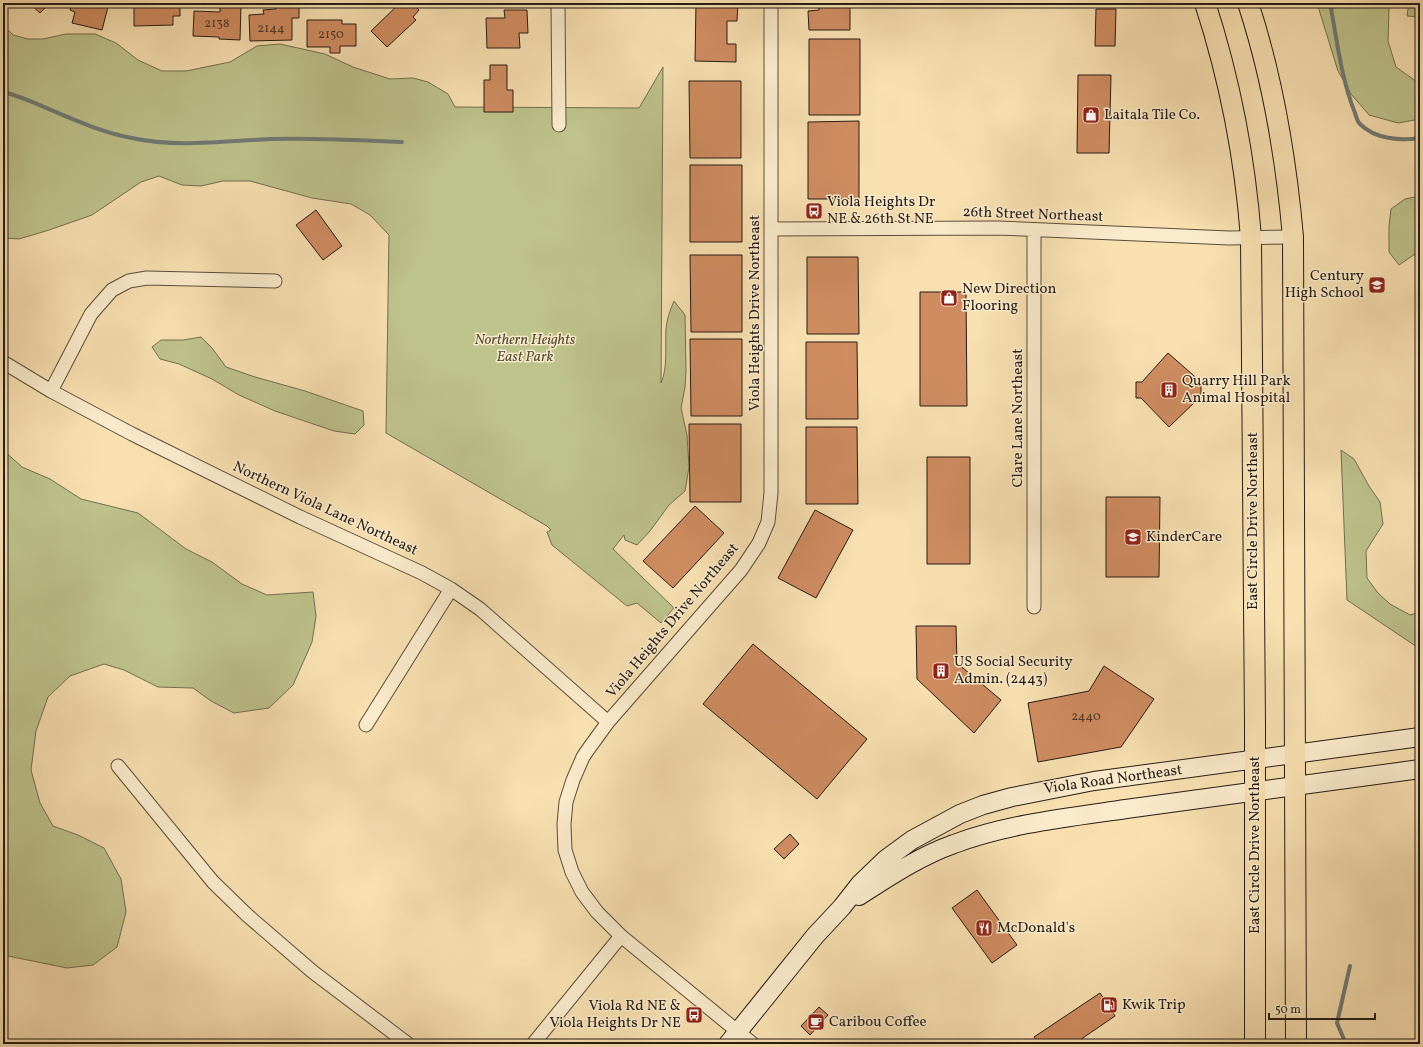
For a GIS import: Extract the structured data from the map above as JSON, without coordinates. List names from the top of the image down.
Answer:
{
  "streets": {
    "main road": ["East Circle Drive Northeast", "Viola Road Northeast"],
    "street": [
      "26th Street Northeast",
      "Viola Heights Drive Northeast",
      "Clare Lane Northeast",
      "Northern Viola Lane Northeast"
    ]
  },
  "crossings": [
    ["26th Street Northeast", "Viola Heights Drive Northeast"],
    ["26th Street Northeast", "Clare Lane Northeast"],
    ["26th Street Northeast", "East Circle Drive Northeast"],
    ["Viola Heights Drive Northeast", "Northern Viola Lane Northeast"],
    ["Viola Heights Drive Northeast", "Viola Road Northeast"],
    ["East Circle Drive Northeast", "Viola Road Northeast"]
  ],
  "parks": ["Northern Heights East Park"],
  "places": {
    "shop": ["Laitala Tile Co.", "New Direction Flooring"],
    "bus stop": ["Viola Heights Dr NE & 26th St NE", "Viola Rd NE & Viola Heights Dr NE"],
    "school or university": ["Century High School", "KinderCare"],
    "building": ["Quarry Hill Park Animal Hospital", "US Social Security Admin. (2443)"],
    "restaurant": ["McDonald's"],
    "fuel station": ["Kwik Trip"],
    "cafe": ["Caribou Coffee"]
  },
  "house_numbers": [
    "2138",
    "2144",
    "2150",
    "2440"
  ],
  "scale_bar": "50 m"
}
